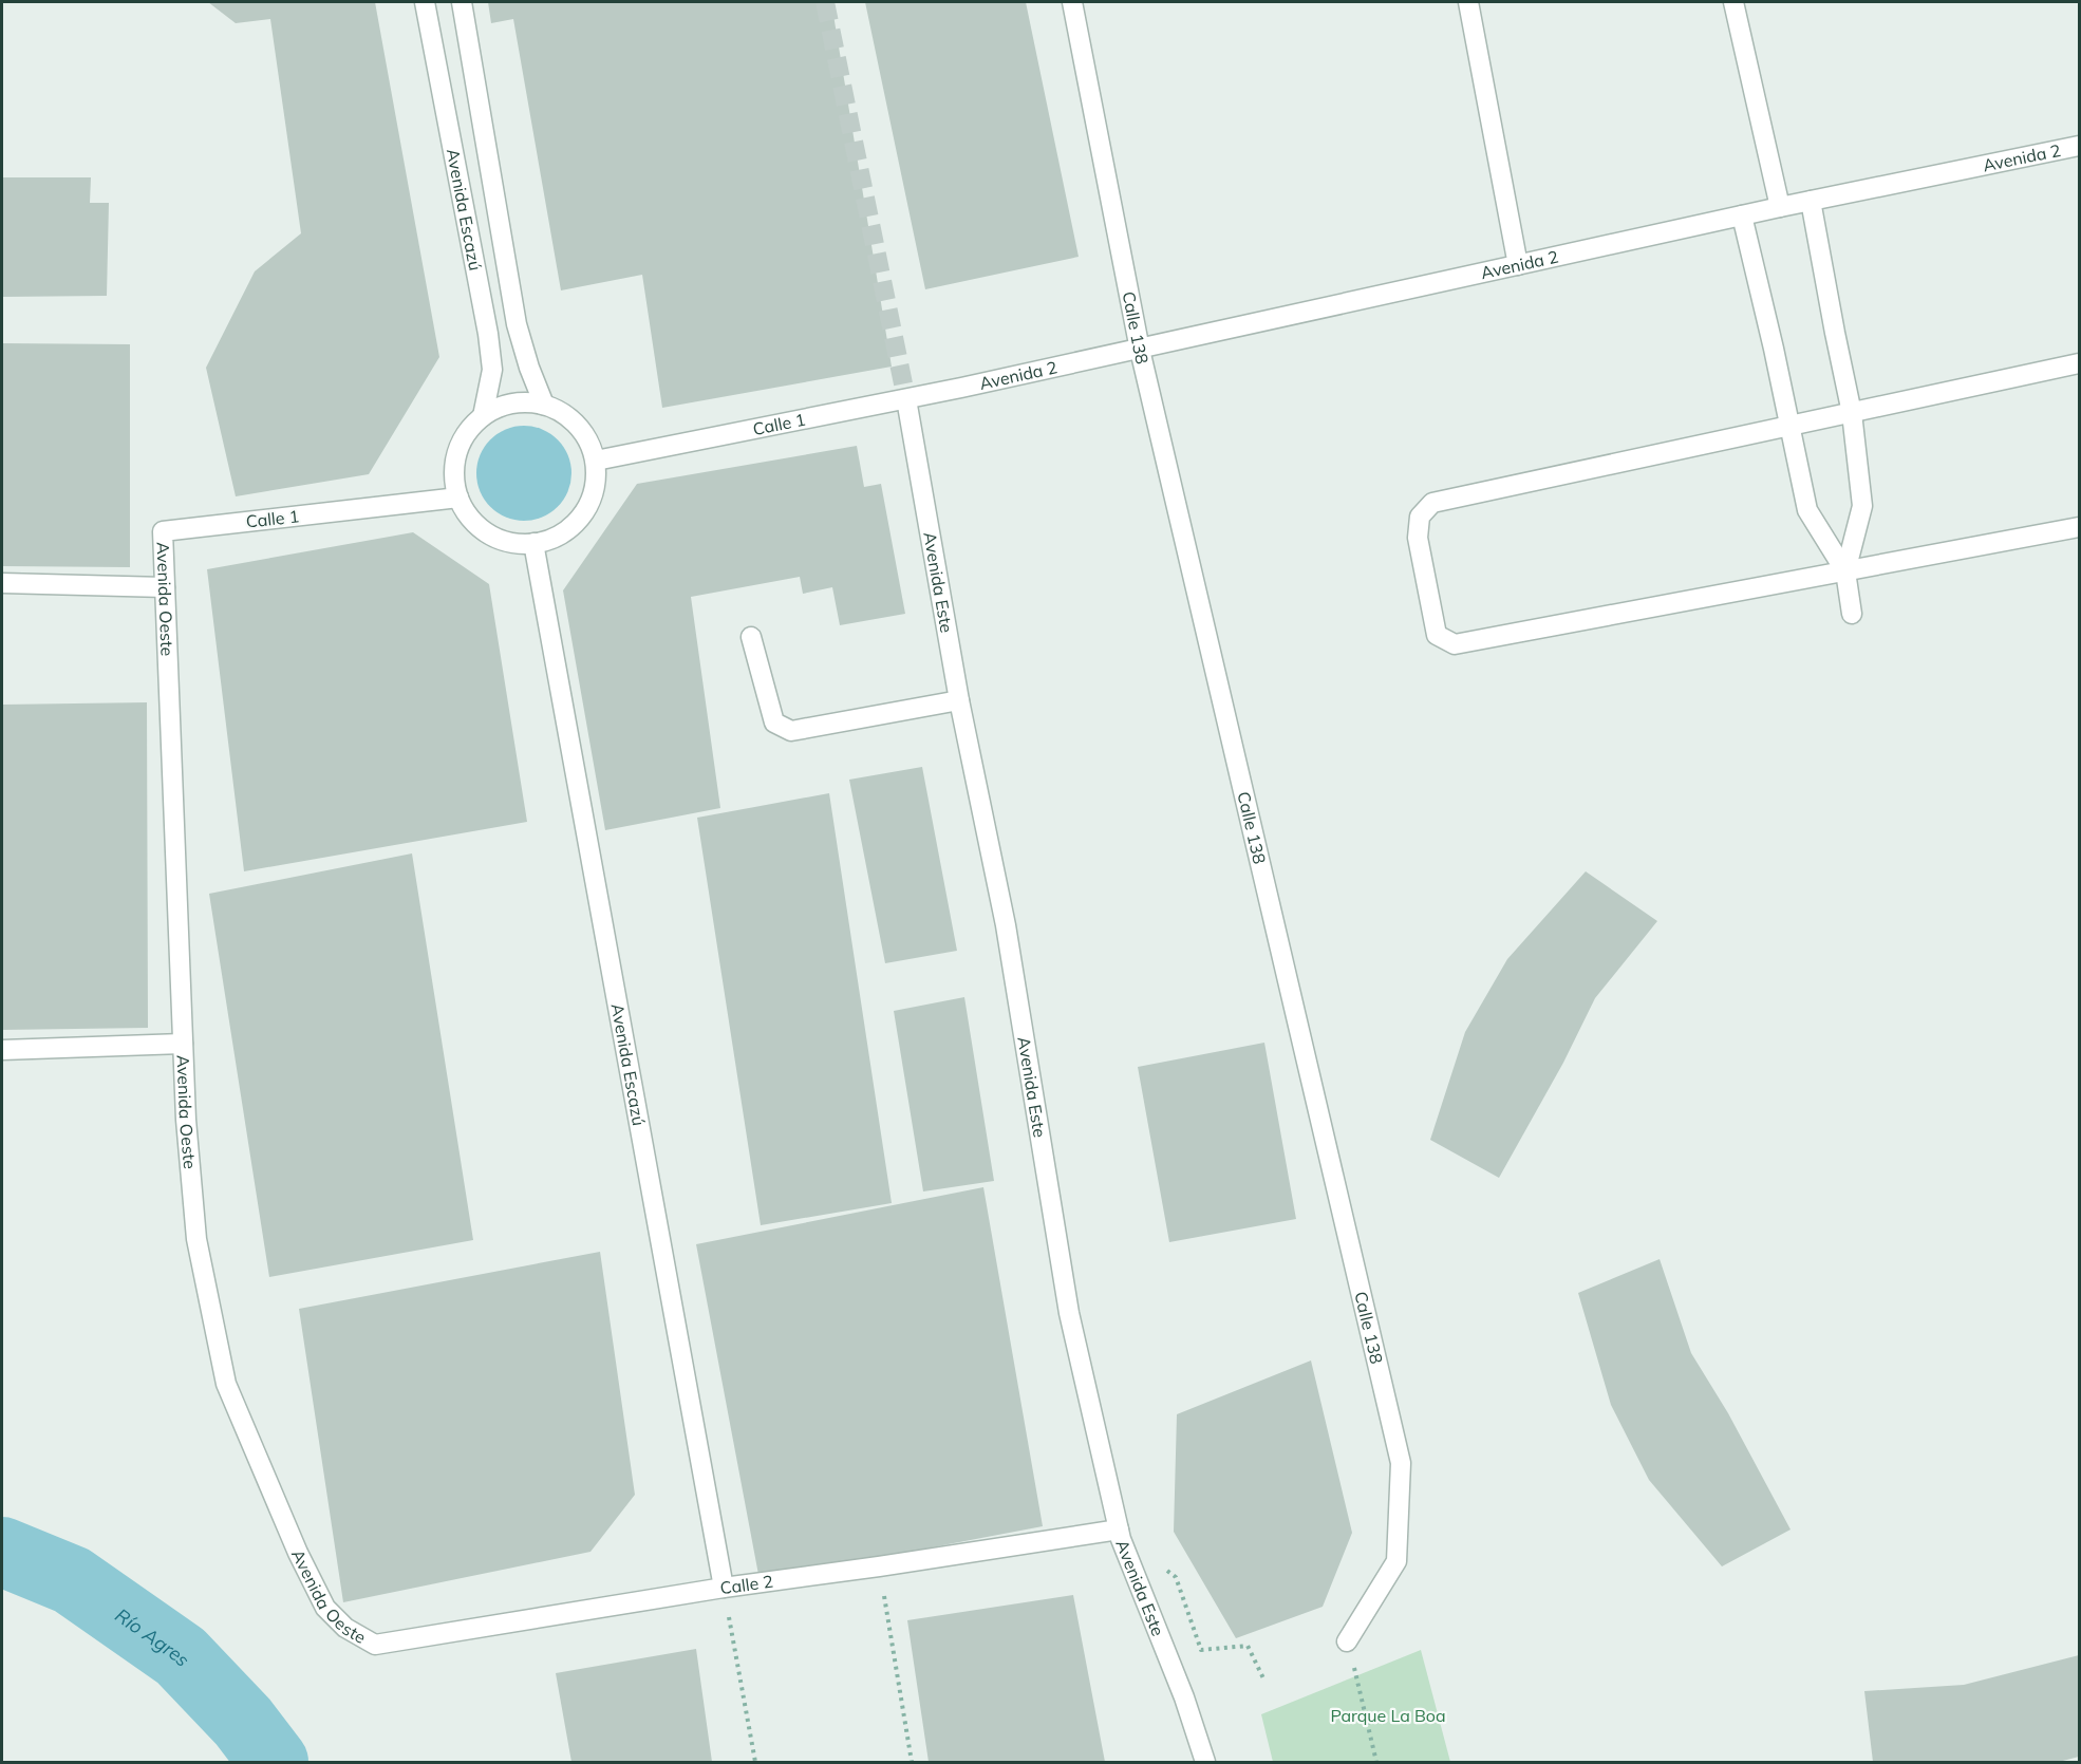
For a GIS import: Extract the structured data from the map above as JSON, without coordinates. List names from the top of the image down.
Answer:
{
  "streets": {
    "street": [
      "Avenida 2",
      "Avenida Escazú",
      "Calle 138",
      "Calle 1",
      "Avenida Este",
      "Avenida Oeste",
      "Calle 2"
    ]
  },
  "crossings": [
    ["Avenida 2", "Calle 138"],
    ["Avenida 2", "Calle 1"],
    ["Avenida Escazú", "Calle 1"],
    ["Avenida Escazú", "Calle 2"],
    ["Calle 1", "Avenida Este"],
    ["Calle 1", "Avenida Oeste"],
    ["Avenida Este", "Calle 2"],
    ["Avenida Oeste", "Calle 2"]
  ],
  "water": ["Río Agres"],
  "parks": ["Parque La Boa"]
}
